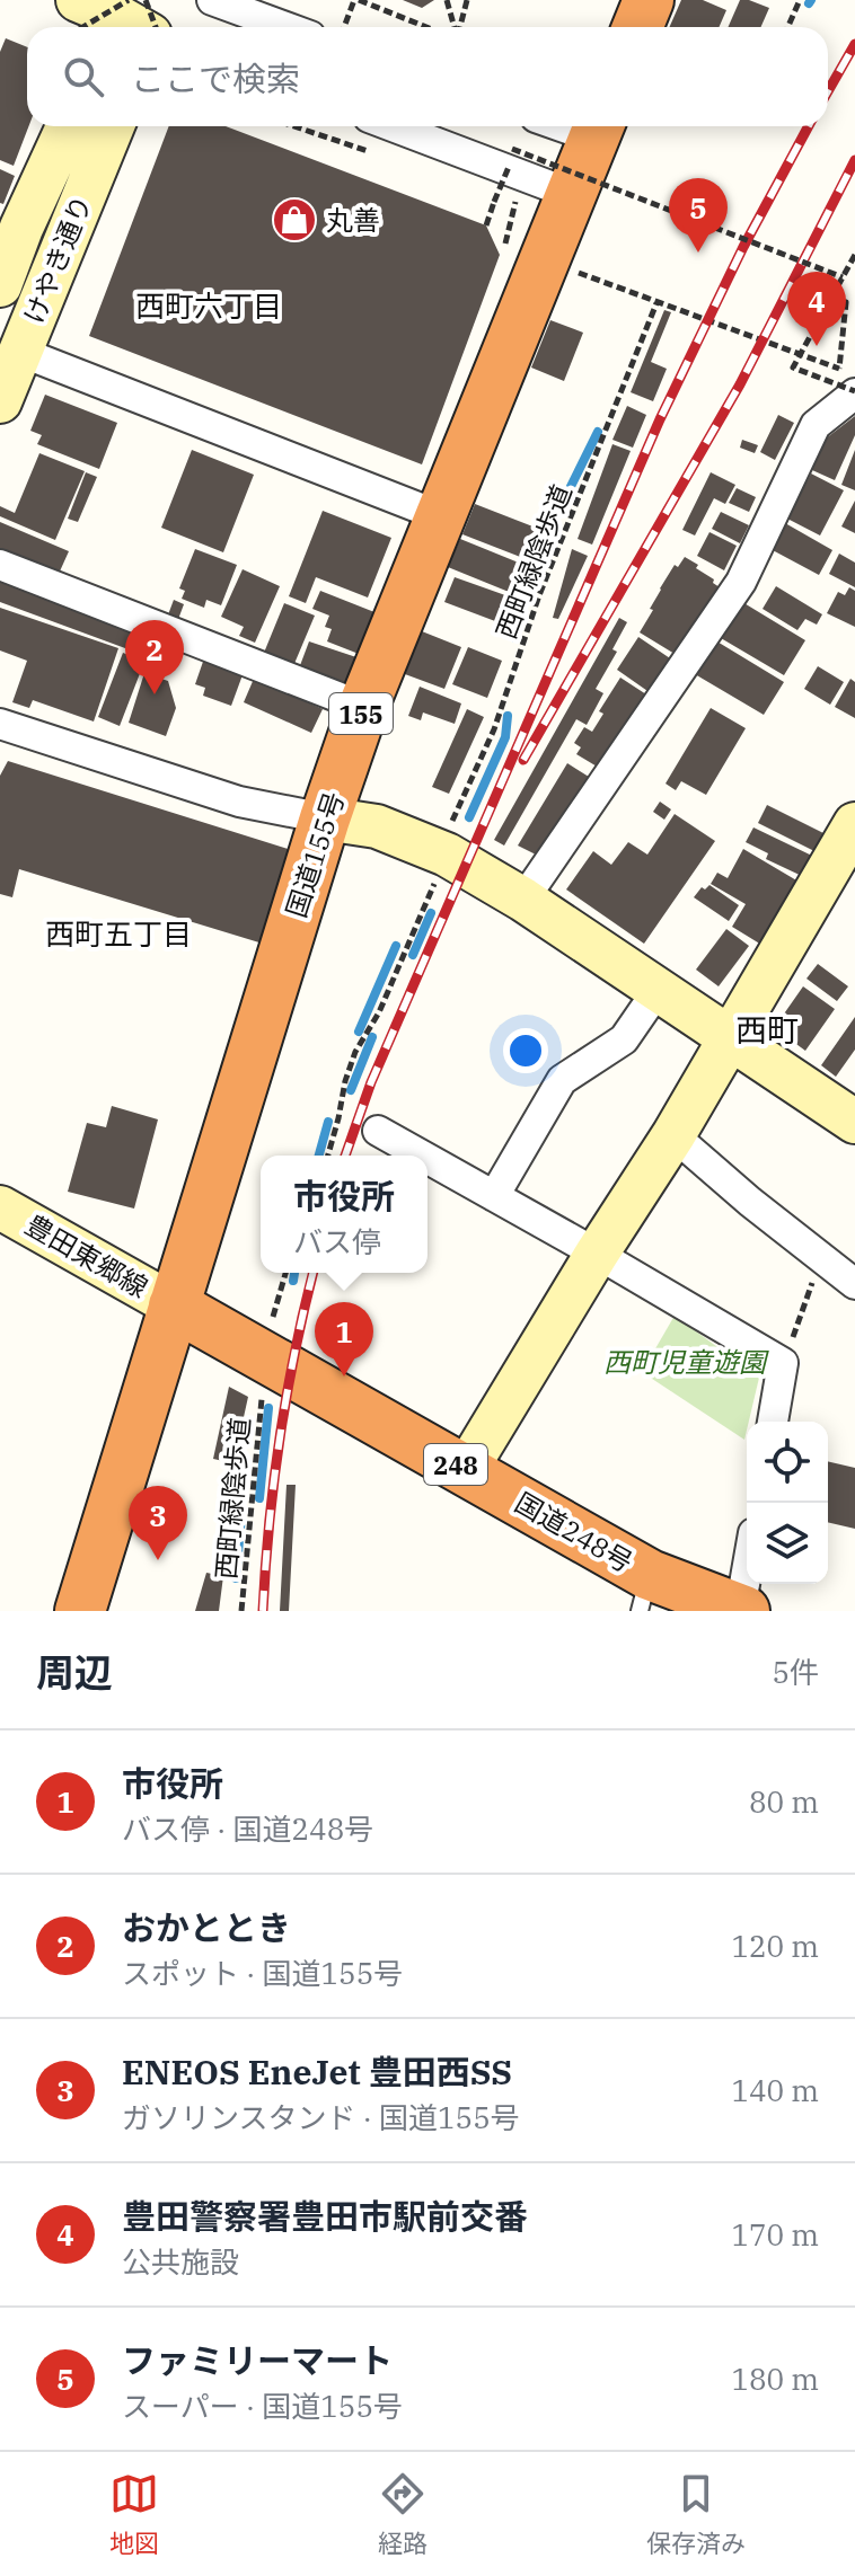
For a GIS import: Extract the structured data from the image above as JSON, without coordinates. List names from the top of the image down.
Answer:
{
  "streets": {
    "highway": [
      "155",
      "国道155号",
      "248",
      "国道248号"
    ],
    "street": ["けやき通り", "豊田東郷線"],
    "path": ["西町緑陰歩道"]
  },
  "crossings": [
    ["国道155号", "豊田東郷線"],
    ["国道155号", "国道248号"],
    ["豊田東郷線", "国道248号"]
  ],
  "districts": ["西町六丁目", "西町五丁目", "西町"],
  "parks": ["西町児童遊園"],
  "places": {
    "shop": ["丸善"]
  },
  "page": {
    "search": "ここで検索",
    "pins": [
      "5",
      "4",
      "2",
      "1",
      "3"
    ],
    "popup": ["市役所", "バス停"],
    "heading": ["周辺", "5件"],
    "list": [
      {
        "mark": "1",
        "name": "市役所",
        "note": "バス停 · 国道248号",
        "value": "80 m"
      },
      {
        "mark": "2",
        "name": "おかととき",
        "note": "スポット · 国道155号",
        "value": "120 m"
      },
      {
        "mark": "3",
        "name": "ENEOS EneJet 豊田西SS",
        "note": "ガソリンスタンド · 国道155号",
        "value": "140 m"
      },
      {
        "mark": "4",
        "name": "豊田警察署豊田市駅前交番",
        "note": "公共施設",
        "value": "170 m"
      },
      {
        "mark": "5",
        "name": "ファミリーマート",
        "note": "スーパー · 国道155号",
        "value": "180 m"
      }
    ],
    "nav": ["地図", "経路", "保存済み"]
  }
}
